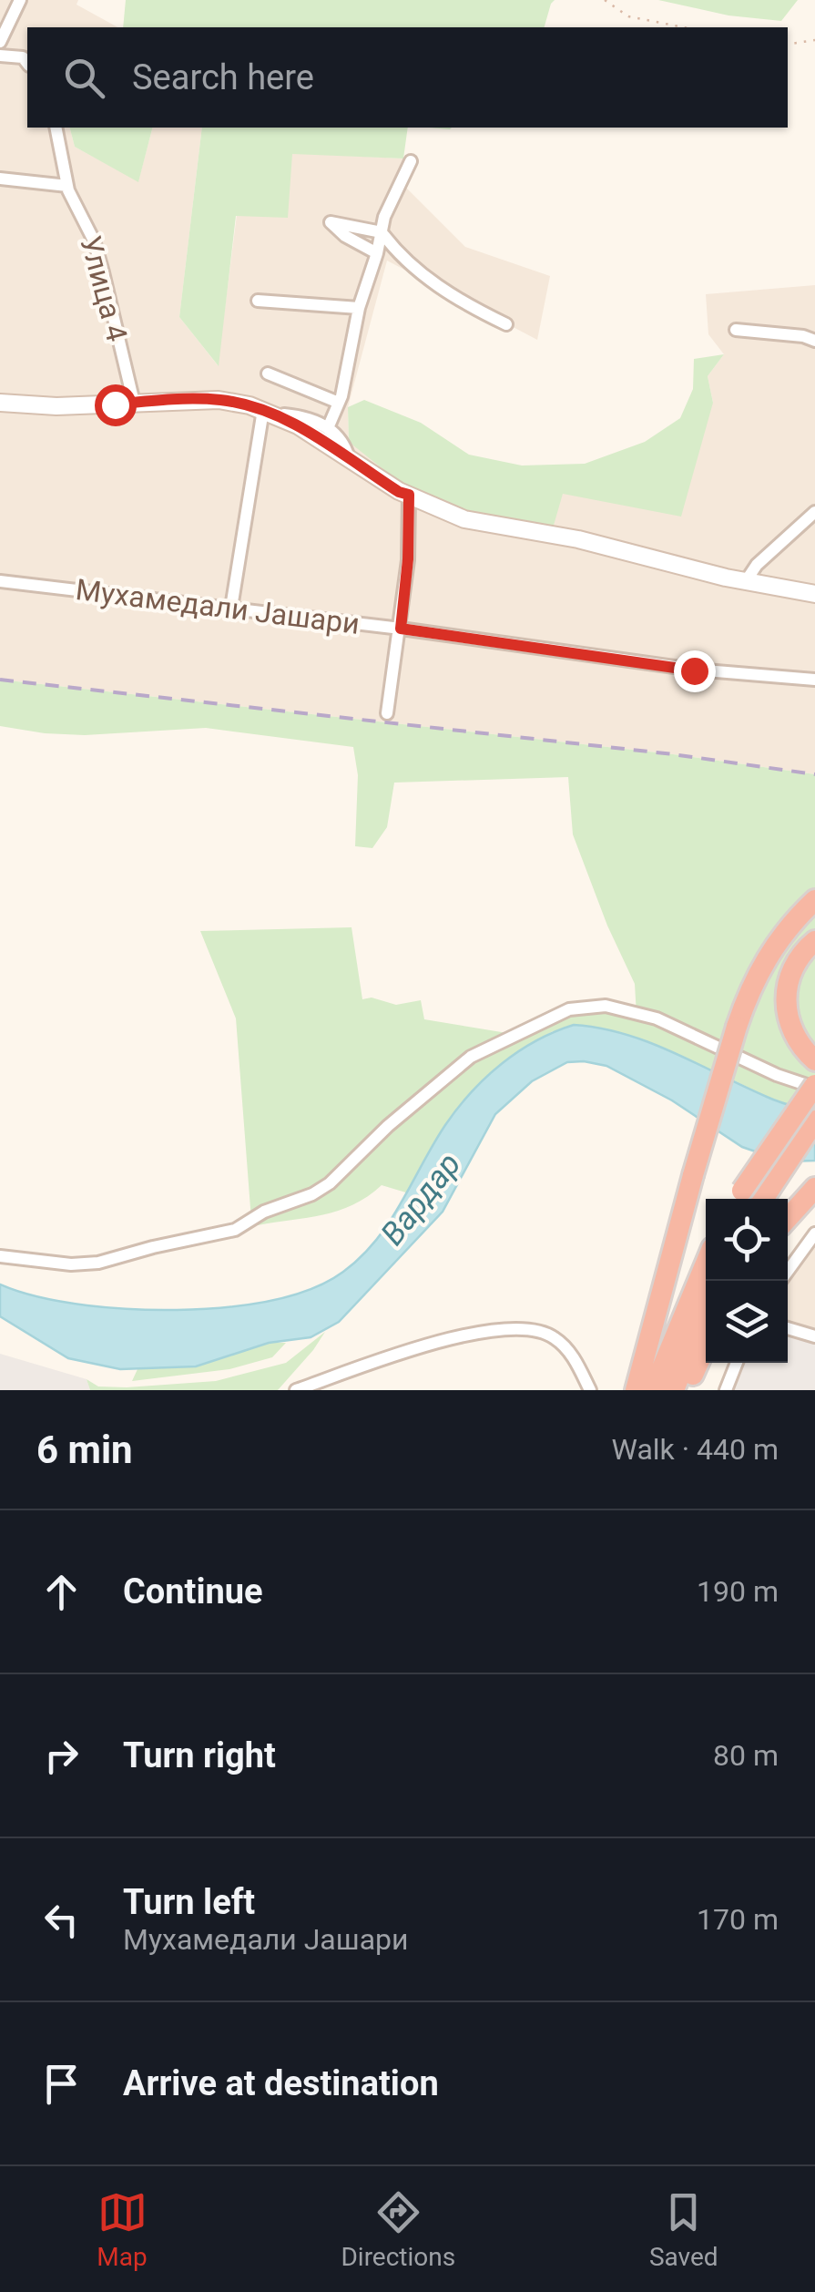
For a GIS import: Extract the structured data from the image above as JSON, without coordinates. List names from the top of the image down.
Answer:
{
  "streets": {
    "street": ["Улица 4", "Мухамедали Јашари"]
  },
  "water": ["Вардар"],
  "page": {
    "search": "Search here",
    "heading": ["6 min", "Walk · 440 m"],
    "list": [
      ["Continue", "190 m"],
      ["Turn right", "80 m"],
      ["Turn left", "Мухамедали Јашари", "170 m"],
      "Arrive at destination"
    ],
    "nav": ["Map", "Directions", "Saved"]
  }
}
